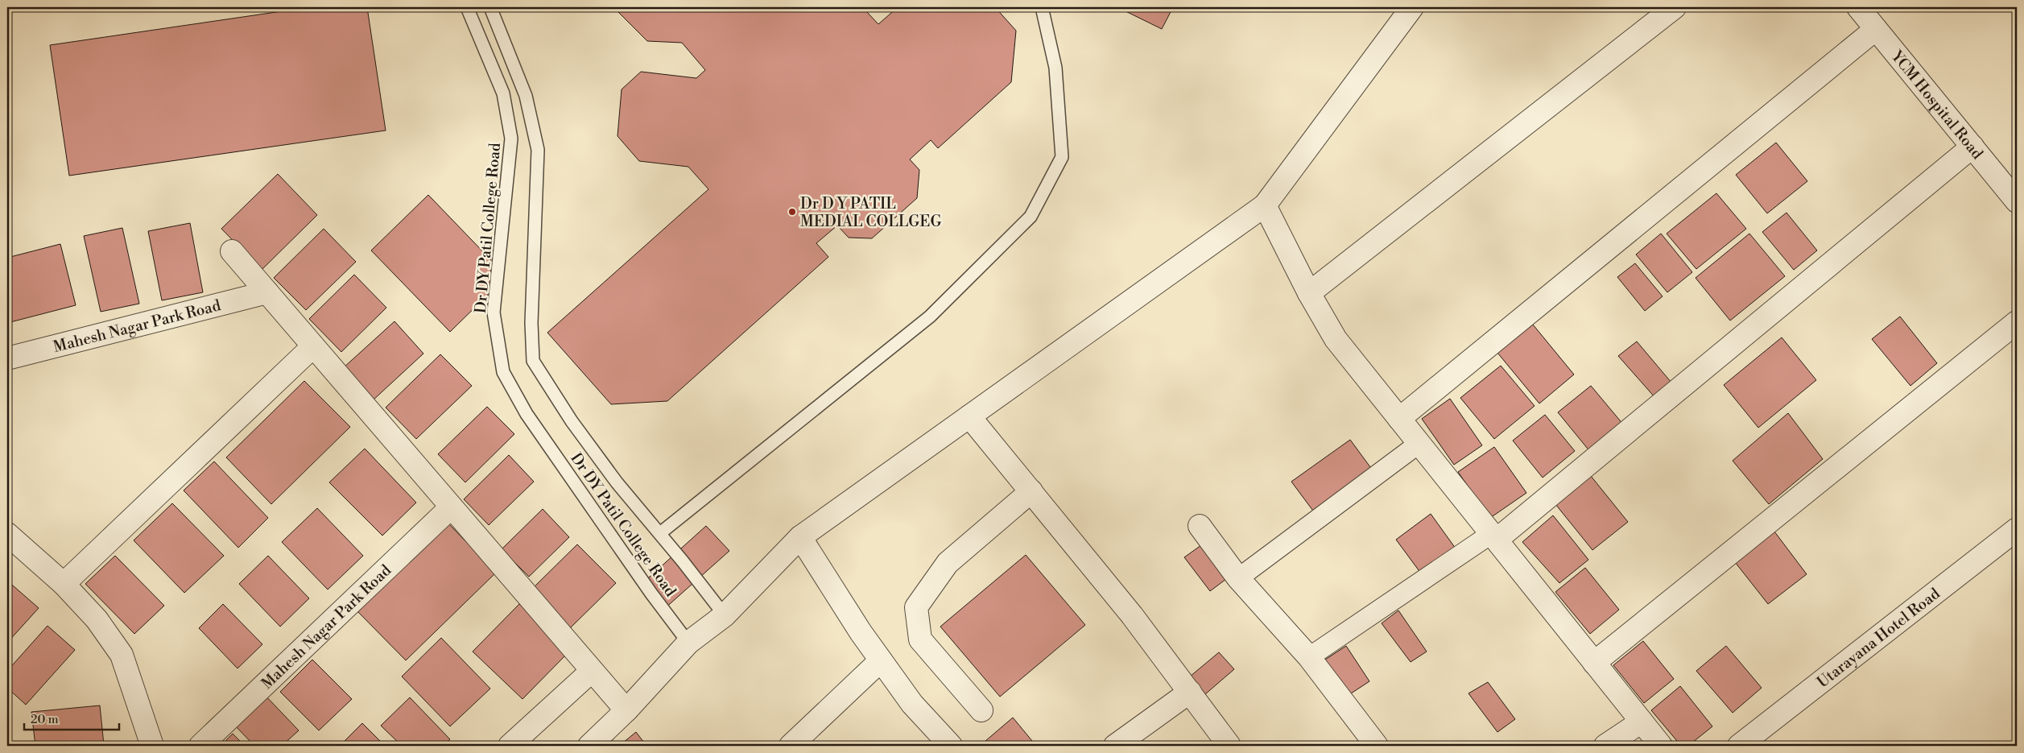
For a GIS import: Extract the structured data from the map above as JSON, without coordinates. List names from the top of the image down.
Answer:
{
  "streets": {
    "street": ["YCM Hospital Road", "Mahesh Nagar Park Road", "Utarayana Hotel Road"],
    "lane": ["Dr DY Patil College Road"]
  },
  "places": ["Dr D Y PATIL MEDIAL COLLGEG"],
  "scale_bar": "20 m"
}
